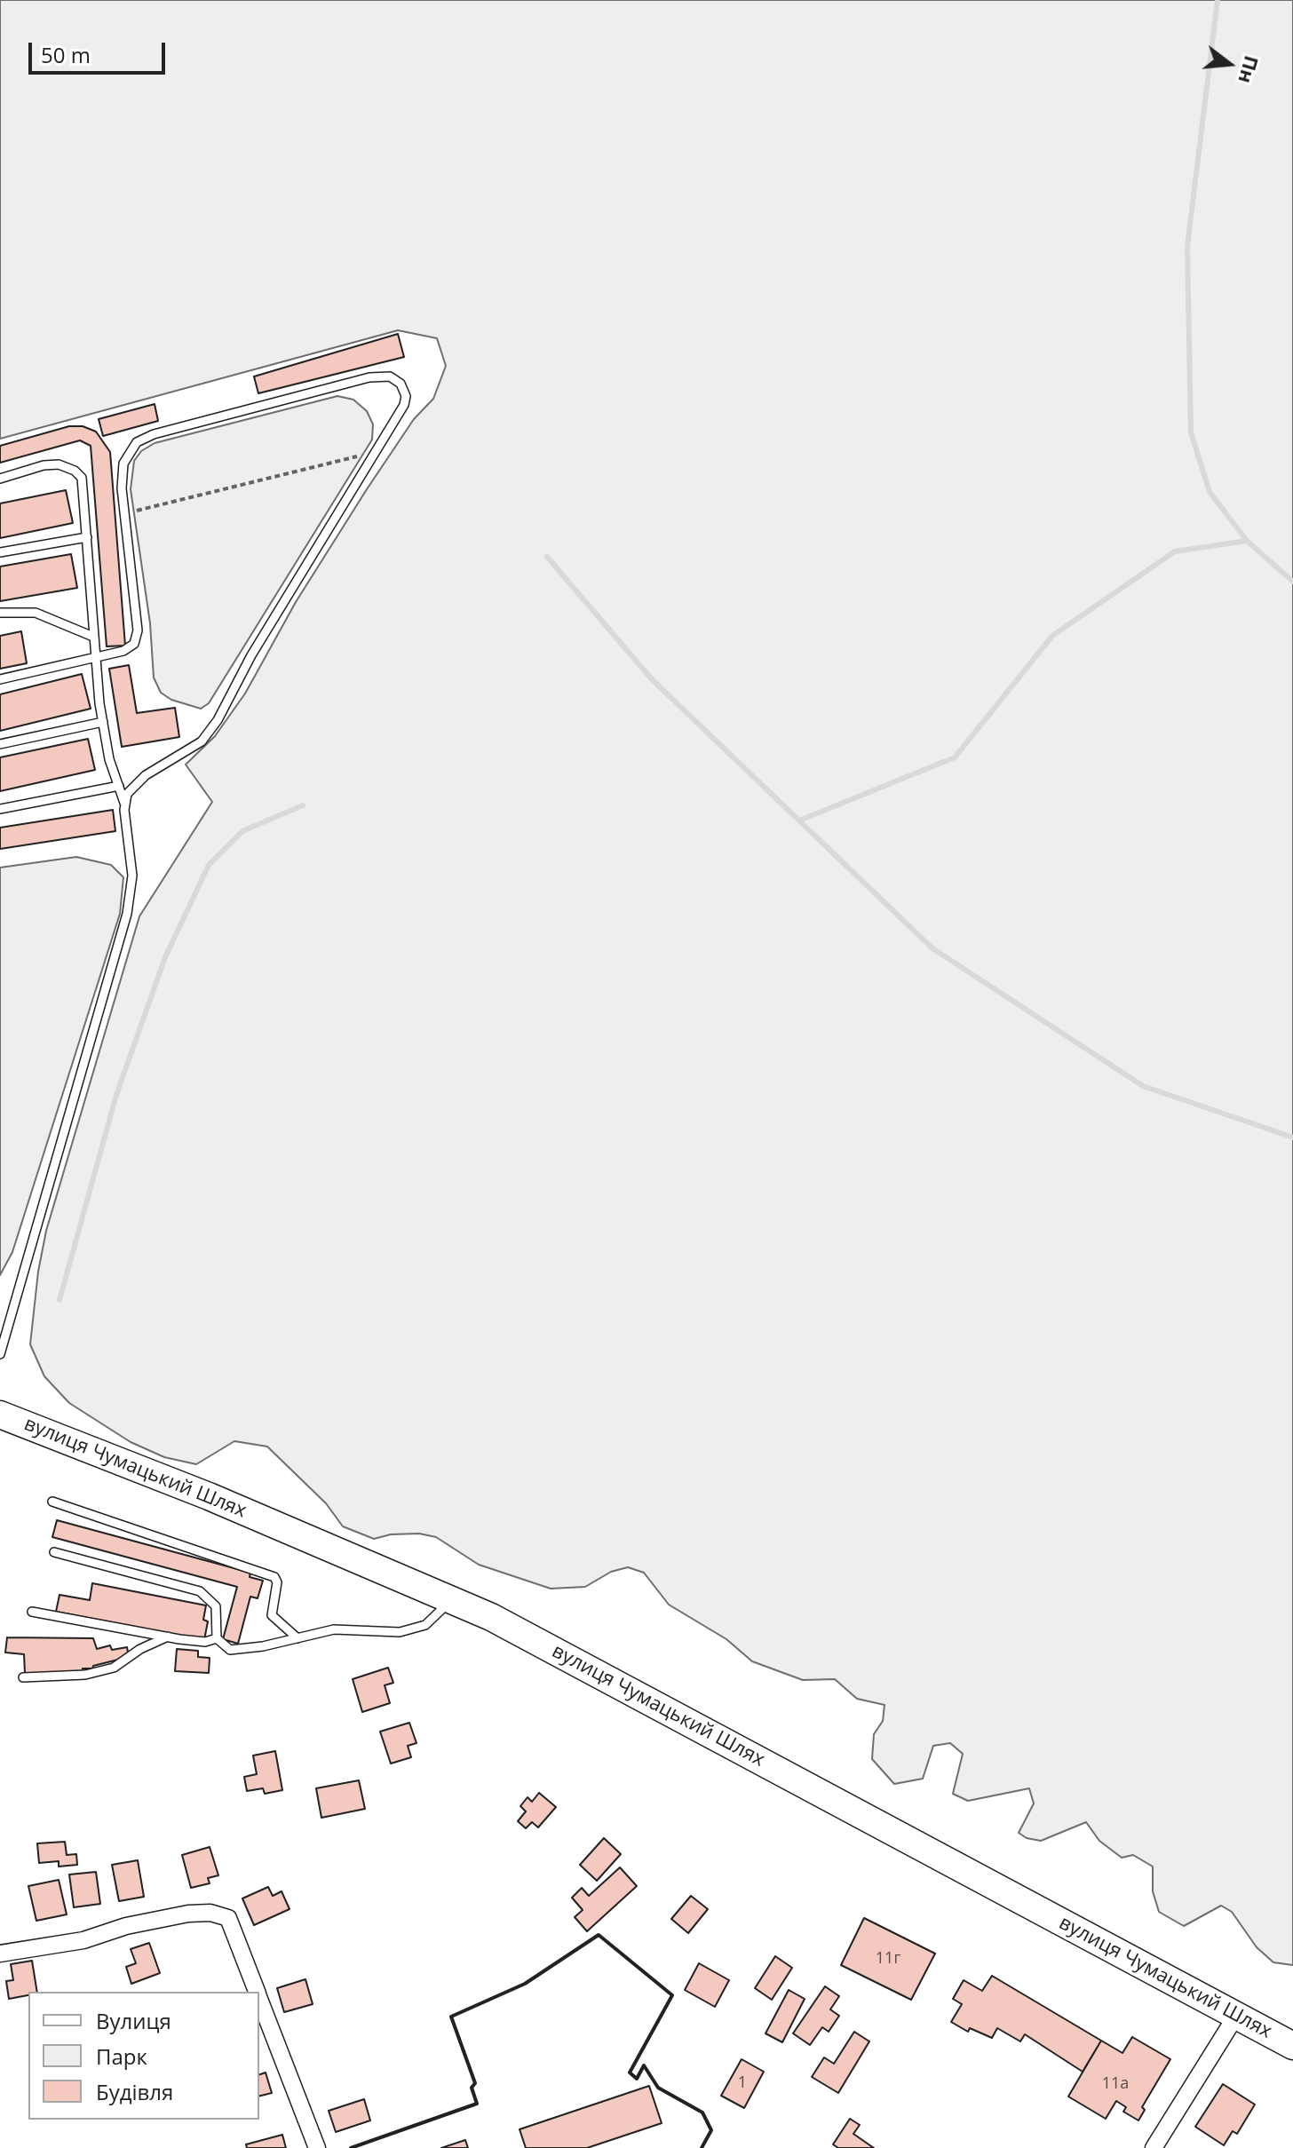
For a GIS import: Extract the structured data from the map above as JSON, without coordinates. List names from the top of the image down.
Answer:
{
  "streets": {
    "highway": ["вулиця Чумацький Шлях"]
  },
  "house_numbers": ["11г", "1", "11а"],
  "legend": ["Вулиця", "Парк", "Будівля"],
  "scale_bar": "50 m",
  "north": "right"
}
